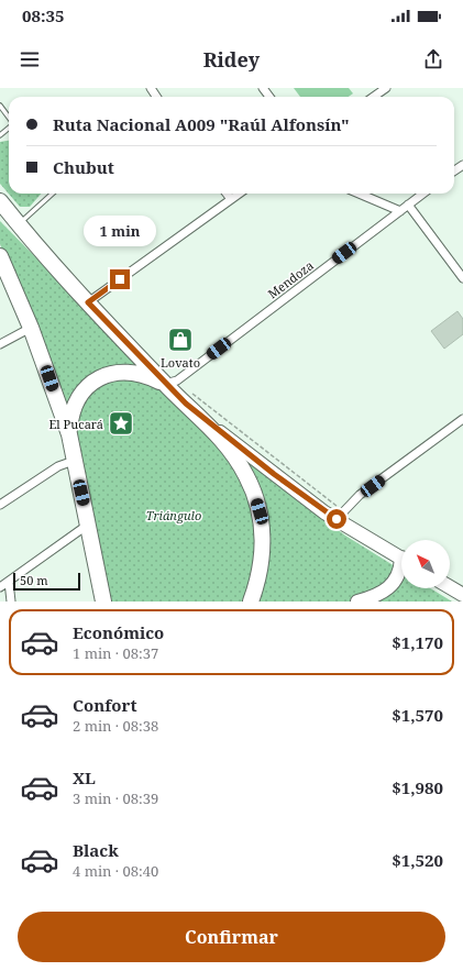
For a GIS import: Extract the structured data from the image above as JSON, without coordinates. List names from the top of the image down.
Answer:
{
  "streets": {
    "street": ["Mendoza"]
  },
  "parks": ["Triángulo"],
  "places": {
    "shop": ["Lovato"],
    "place": ["El Pucará"]
  },
  "scale_bar": "50 m",
  "north": "top left",
  "page": {
    "status": "08:35",
    "header": "Ridey",
    "banner": ["Ruta Nacional A009 \"Raúl Alfonsín\"", "Chubut"],
    "bubble": "1 min",
    "scale": "50 m",
    "list": [
      {
        "name": "Económico",
        "note": "1 min · 08:37",
        "value": "$1,170"
      },
      {
        "name": "Confort",
        "note": "2 min · 08:38",
        "value": "$1,570"
      },
      {
        "name": "XL",
        "note": "3 min · 08:39",
        "value": "$1,980"
      },
      {
        "name": "Black",
        "note": "4 min · 08:40",
        "value": "$1,520"
      }
    ],
    "buttons": "Confirmar"
  }
}
